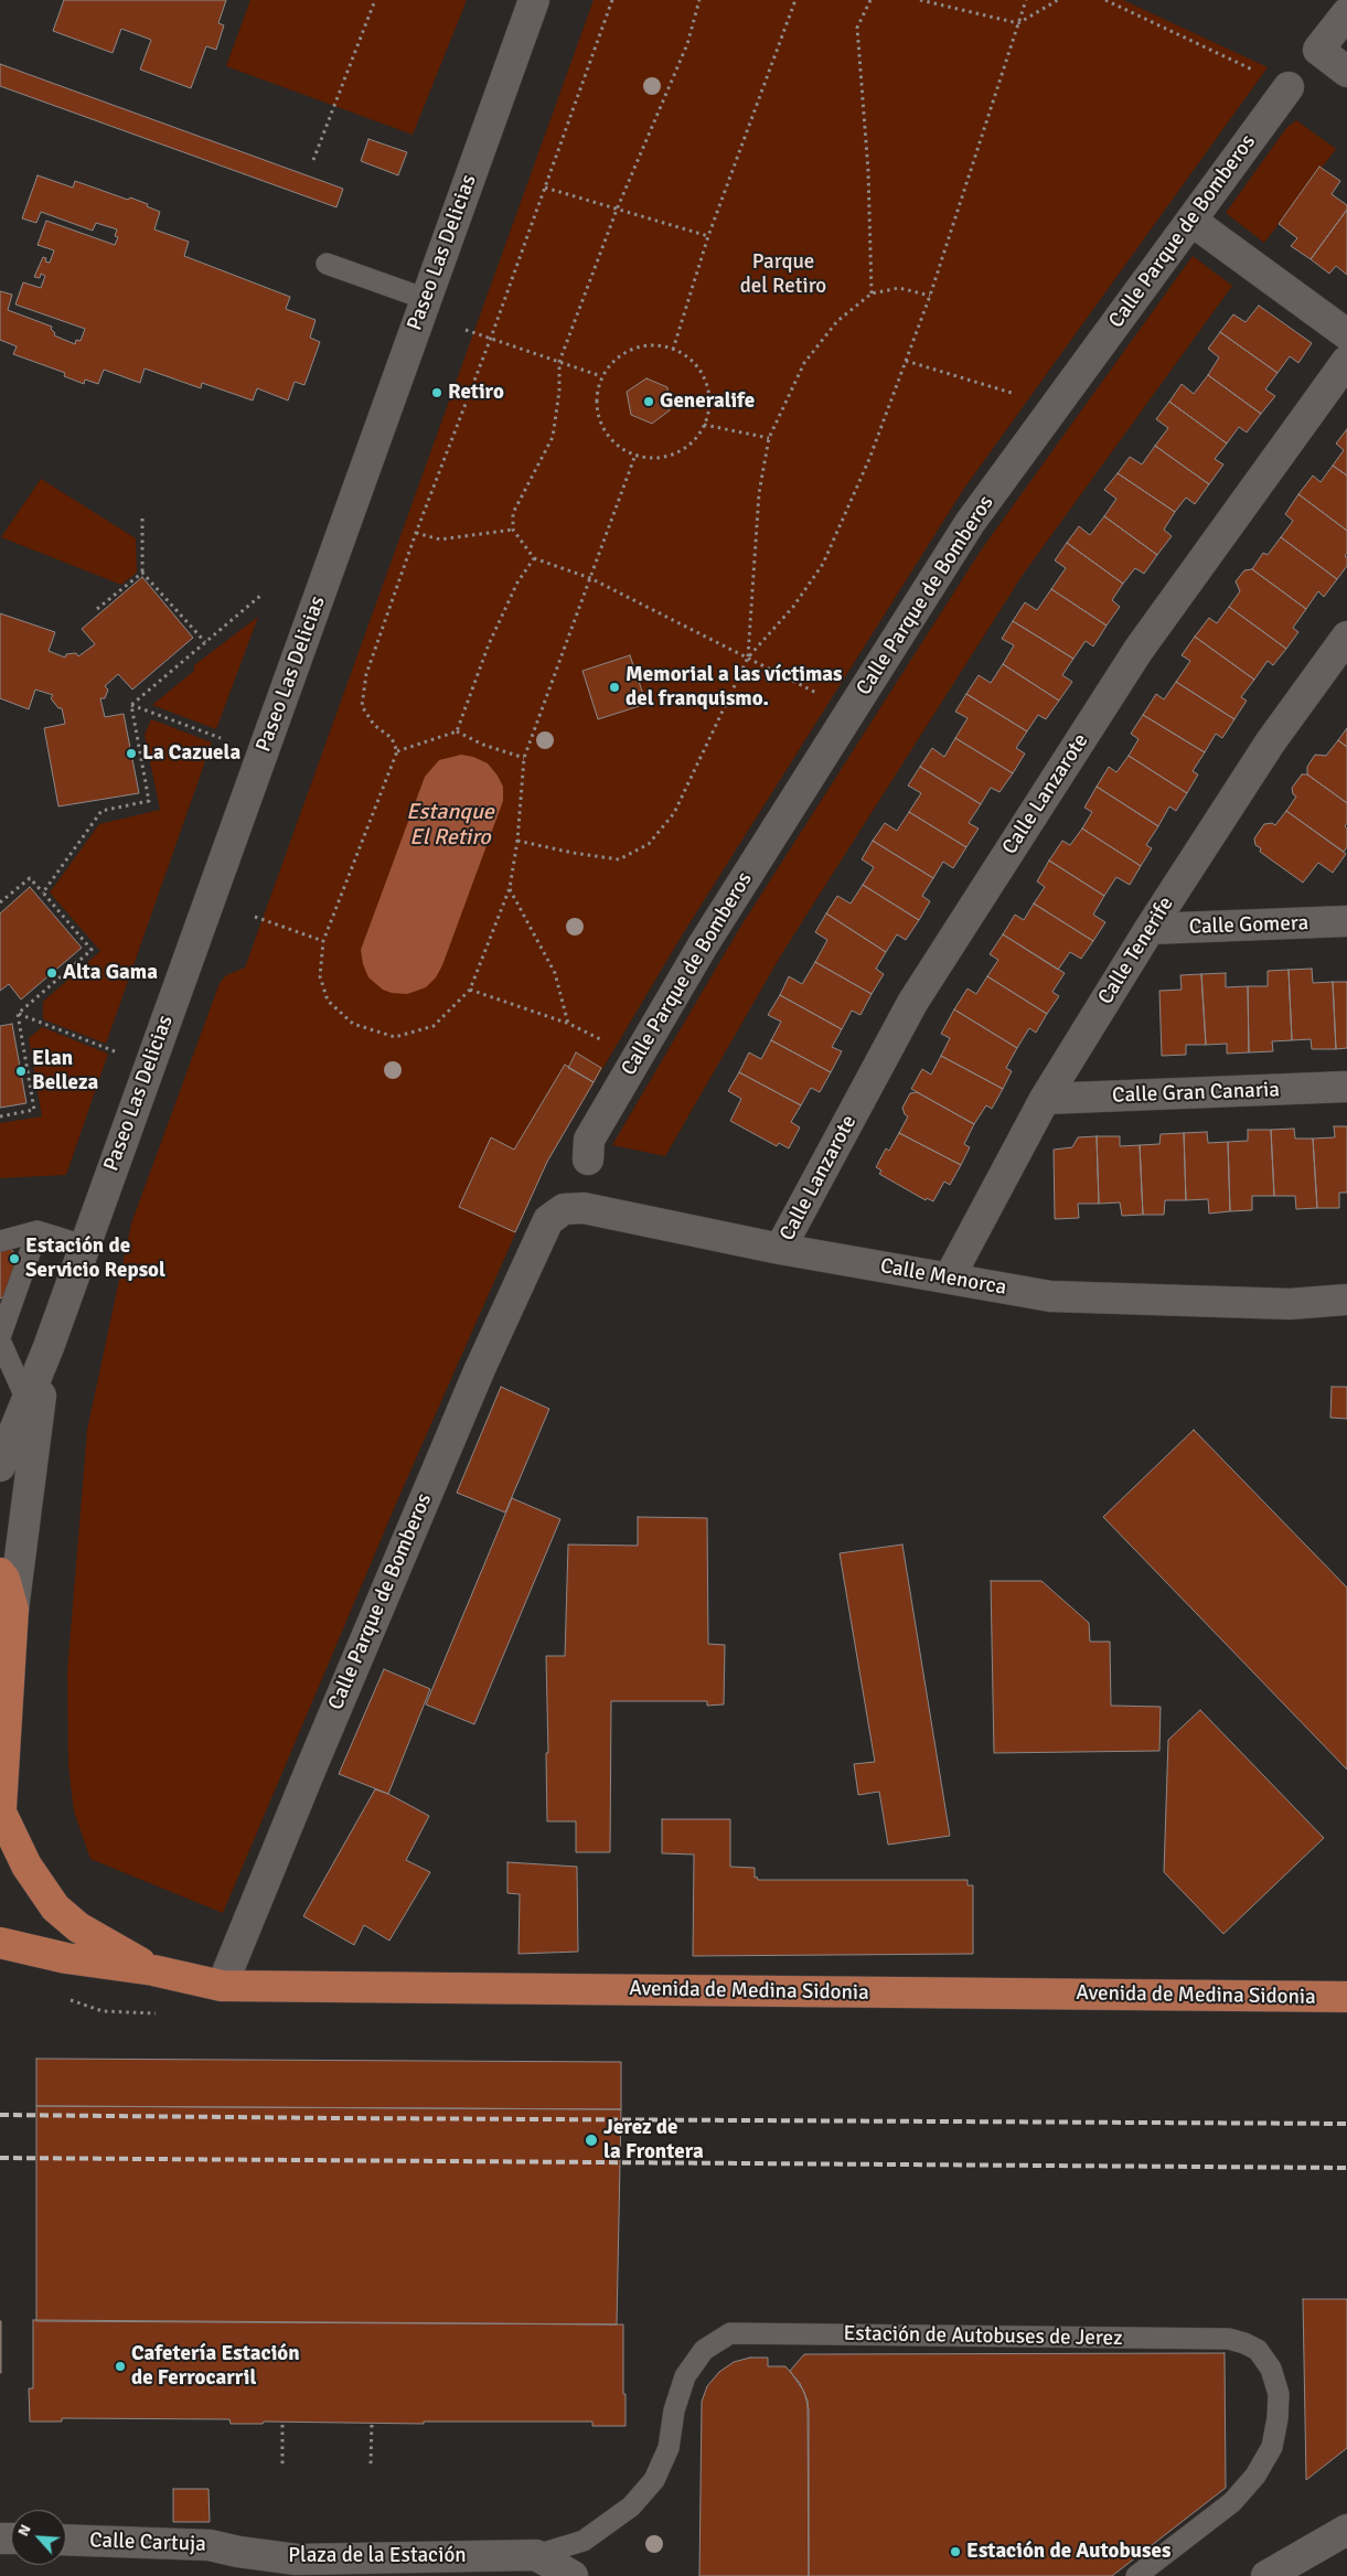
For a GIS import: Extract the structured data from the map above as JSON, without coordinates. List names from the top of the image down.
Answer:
{
  "streets": {
    "main road": ["Avenida de Medina Sidonia"],
    "street": [
      "Calle Parque de Bomberos",
      "Paseo Las Delicias",
      "Calle Lanzarote",
      "Calle Gomera",
      "Calle Tenerife",
      "Calle Gran Canaria",
      "Calle Menorca",
      "Calle Cartuja",
      "Plaza de la Estación"
    ],
    "lane": ["Estación de Autobuses de Jerez"]
  },
  "crossings": [
    ["Calle Parque de Bomberos", "Calle Menorca"],
    ["Calle Parque de Bomberos", "Avenida de Medina Sidonia"],
    ["Calle Lanzarote", "Calle Menorca"],
    ["Calle Gomera", "Calle Tenerife"],
    ["Calle Tenerife", "Calle Gran Canaria"],
    ["Calle Tenerife", "Calle Menorca"],
    ["Estación de Autobuses de Jerez", "Plaza de la Estación"],
    ["Calle Cartuja", "Plaza de la Estación"]
  ],
  "water": ["Estanque El Retiro"],
  "parks": ["Parque del Retiro"],
  "places": [
    "Retiro",
    "Generalife",
    "Memorial a las víctimas del franquismo.",
    "La Cazuela",
    "Alta Gama",
    "Elan Belleza",
    "Estación de Servicio Repsol",
    "Jerez de la Frontera",
    "Cafetería Estación de Ferrocarril",
    "Estación de Autobuses"
  ],
  "north": "top left"
}
